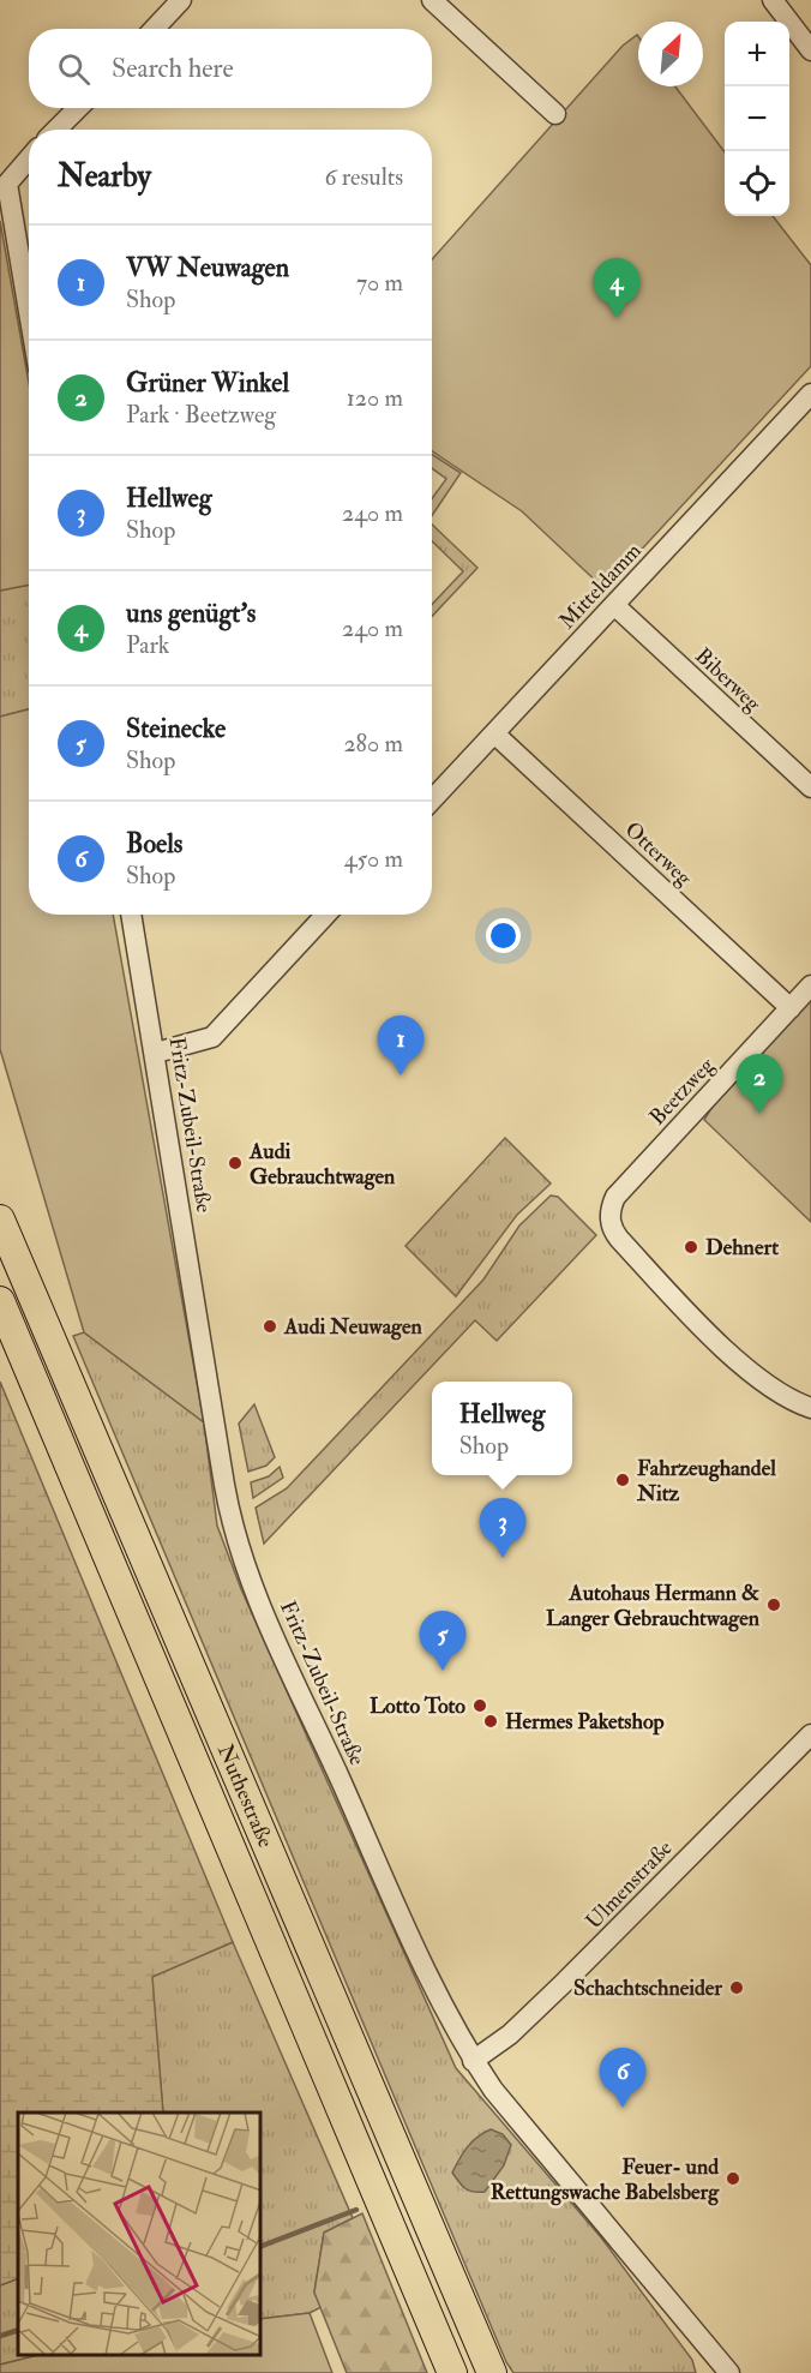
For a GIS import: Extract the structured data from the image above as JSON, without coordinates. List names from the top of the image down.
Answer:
{
  "streets": {
    "highway": ["Nuthestraße"],
    "street": [
      "Mitteldamm",
      "Biberweg",
      "Otterweg",
      "Beetzweg",
      "Fritz-Zubeil-Straße",
      "Ulmenstraße"
    ]
  },
  "crossings": [
    ["Mitteldamm", "Biberweg"],
    ["Mitteldamm", "Otterweg"],
    ["Otterweg", "Beetzweg"],
    ["Fritz-Zubeil-Straße", "Ulmenstraße"]
  ],
  "places": [
    "Audi Gebrauchtwagen",
    "Dehnert",
    "Audi Neuwagen",
    "Fahrzeughandel Nitz",
    "Autohaus Hermann & Langer Gebrauchtwagen",
    "Lotto Toto",
    "Hermes Paketshop",
    "Schachtschneider",
    "Feuer- und Rettungswache Babelsberg"
  ],
  "north": "top right",
  "page": {
    "map_buttons": ["+", "−"],
    "search": "Search here",
    "heading": ["Nearby", "6 results"],
    "list": [
      {
        "mark": "1",
        "name": "VW Neuwagen",
        "note": "Shop",
        "value": "70 m"
      },
      {
        "mark": "2",
        "name": "Grüner Winkel",
        "note": "Park · Beetzweg",
        "value": "120 m"
      },
      {
        "mark": "3",
        "name": "Hellweg",
        "note": "Shop",
        "value": "240 m"
      },
      {
        "mark": "4",
        "name": "uns genügt's",
        "note": "Park",
        "value": "240 m"
      },
      {
        "mark": "5",
        "name": "Steinecke",
        "note": "Shop",
        "value": "280 m"
      },
      {
        "mark": "6",
        "name": "Boels",
        "note": "Shop",
        "value": "450 m"
      }
    ],
    "pins": [
      "4",
      "1",
      "2",
      "3",
      "5",
      "6"
    ],
    "popup": ["Hellweg", "Shop"]
  }
}
